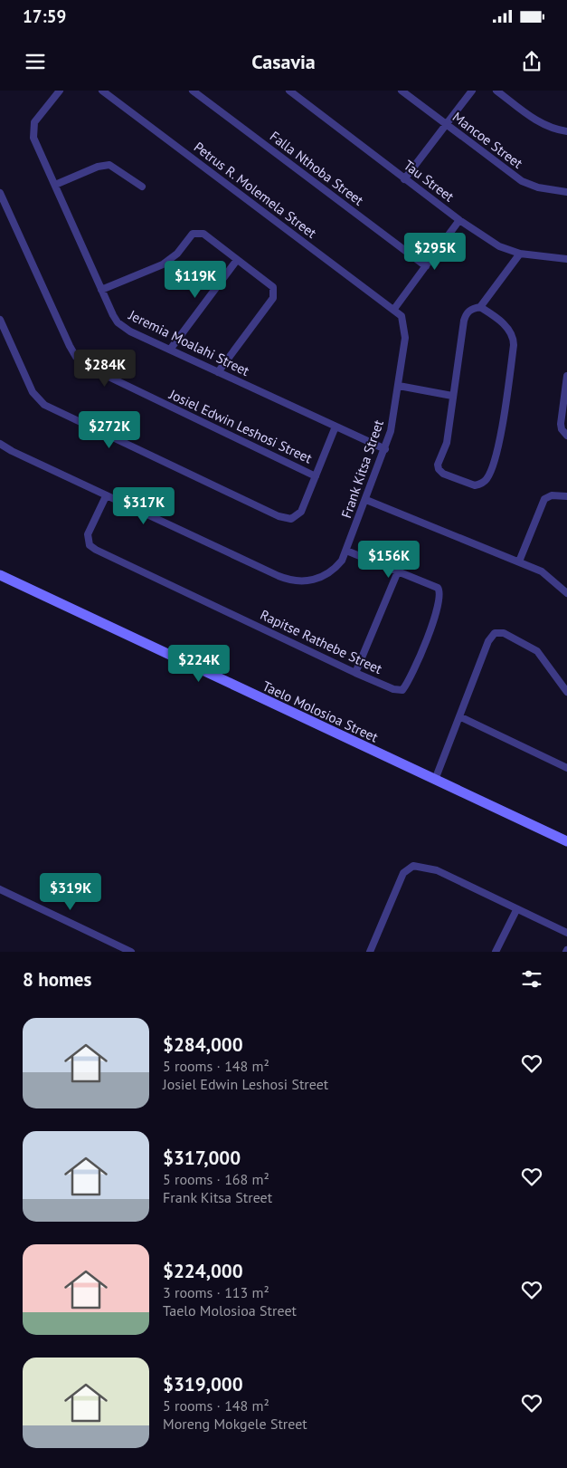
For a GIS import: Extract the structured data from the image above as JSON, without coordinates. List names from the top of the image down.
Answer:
{
  "streets": {
    "street": [
      "Mancoe Street",
      "Falla Nthoba Street",
      "Tau Street",
      "Petrus R. Molemela Street",
      "Jeremia Moalahi Street",
      "Josiel Edwin Leshosi Street",
      "Frank Kitsa Street",
      "Rapitse Rathebe Street",
      "Taelo Molosioa Street"
    ]
  },
  "crossings": [
    ["Petrus R. Molemela Street", "Frank Kitsa Street"],
    ["Jeremia Moalahi Street", "Frank Kitsa Street"],
    ["Frank Kitsa Street", "Rapitse Rathebe Street"]
  ],
  "page": {
    "status": "17:59",
    "header": "Casavia",
    "price": [
      "$295K",
      "$119K",
      "$284K",
      "$272K",
      "$317K",
      "$156K",
      "$224K",
      "$319K"
    ],
    "heading": "8 homes",
    "list": [
      {
        "name": "$284,000",
        "note": "5 rooms · 148 m² · Josiel Edwin Leshosi Street"
      },
      {
        "name": "$317,000",
        "note": "5 rooms · 168 m² · Frank Kitsa Street"
      },
      {
        "name": "$224,000",
        "note": "3 rooms · 113 m² · Taelo Molosioa Street"
      },
      {
        "name": "$319,000",
        "note": "5 rooms · 148 m² · Moreng Mokgele Street"
      }
    ]
  }
}
